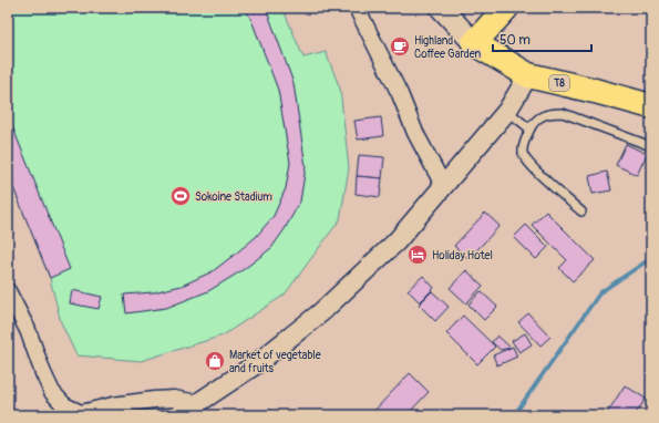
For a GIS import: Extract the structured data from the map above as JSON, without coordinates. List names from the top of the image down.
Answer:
{
  "streets": {
    "highway": ["T8"]
  },
  "places": {
    "cafe": ["Highland Coffee Garden"],
    "sports": ["Sokoine Stadium"],
    "hotel": ["Holiday Hotel"],
    "shop": ["Market of vegetable and fruits"]
  },
  "scale_bar": "50 m"
}
